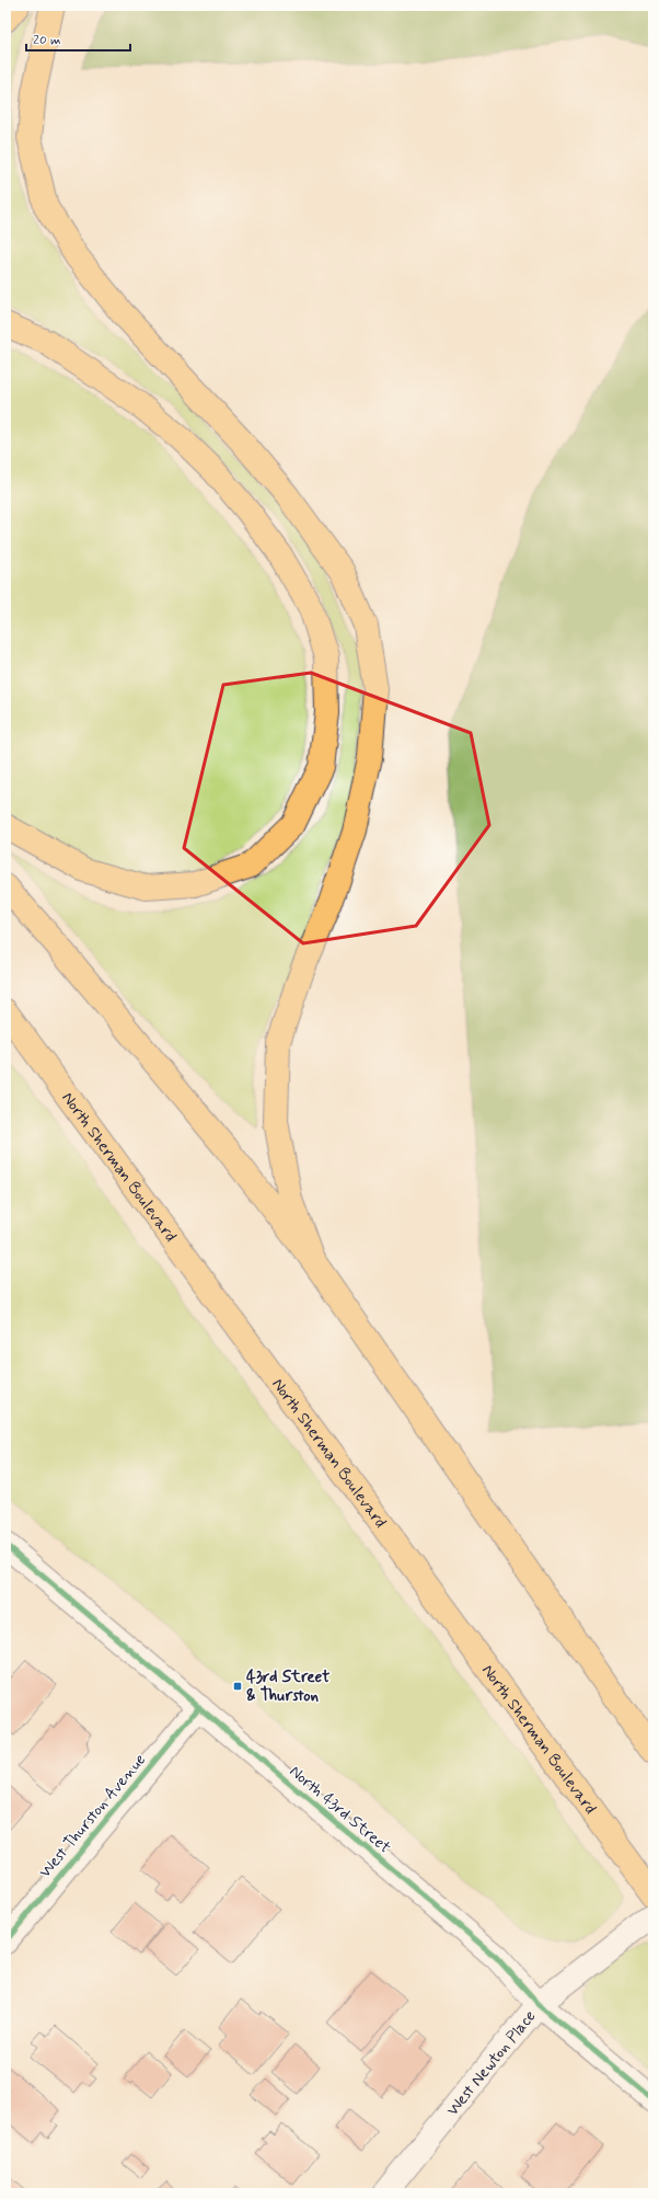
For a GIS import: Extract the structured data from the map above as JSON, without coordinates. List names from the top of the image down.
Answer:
{
  "streets": {
    "main road": ["North Sherman Boulevard"],
    "street": ["North 43rd Street", "West Thurston Avenue", "West Newton Place"]
  },
  "crossings": [
    ["North 43rd Street", "West Thurston Avenue"],
    ["North 43rd Street", "West Newton Place"]
  ],
  "places": {
    "transit": ["43rd Street & Thurston"]
  },
  "scale_bar": "20 m"
}
